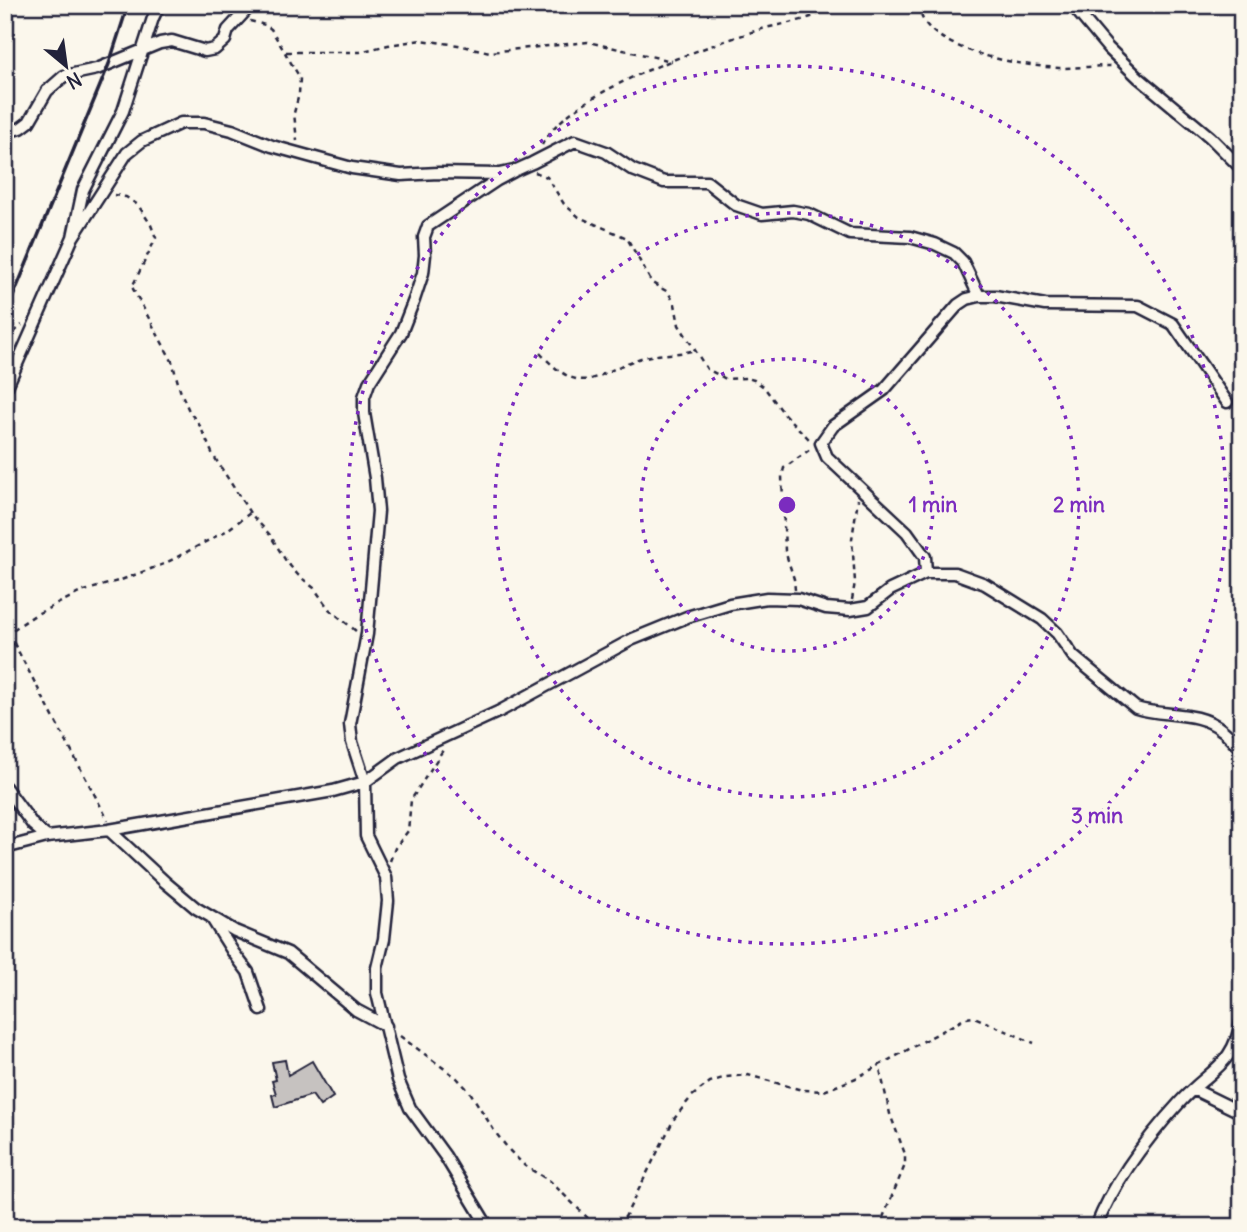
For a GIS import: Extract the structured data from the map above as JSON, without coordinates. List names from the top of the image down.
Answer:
{
  "north": "bottom right",
  "rings": ["1 min", "2 min", "3 min"]
}
